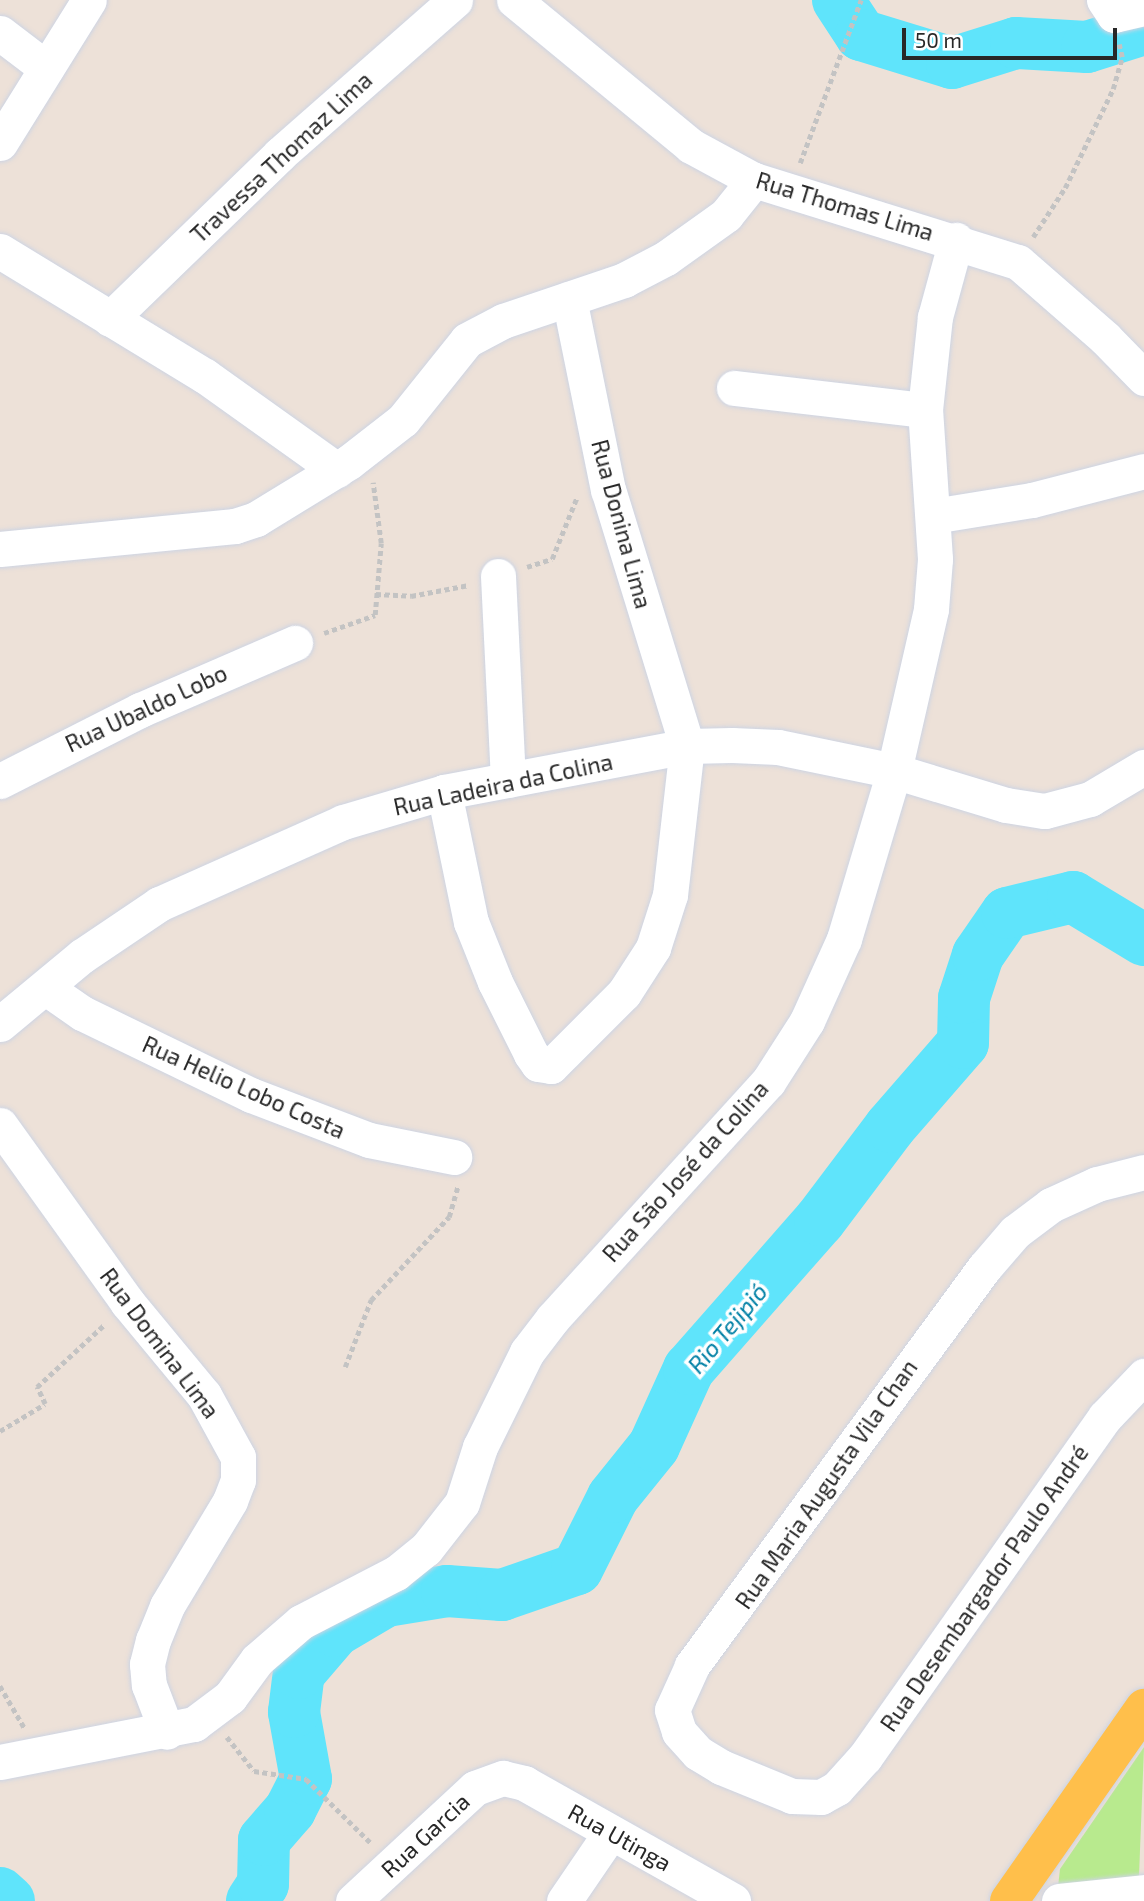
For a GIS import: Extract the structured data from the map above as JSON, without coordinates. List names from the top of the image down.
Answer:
{
  "streets": {
    "street": [
      "Travessa Thomaz Lima",
      "Rua Thomas Lima",
      "Rua Donina Lima",
      "Rua Ubaldo Lobo",
      "Rua Ladeira da Colina",
      "Rua Helio Lobo Costa",
      "Rua São José da Colina",
      "Rua Domina Lima",
      "Rua Maria Augusta Vila Chan",
      "Rua Desembargador Paulo André",
      "Rua Garcia",
      "Rua Utinga"
    ]
  },
  "crossings": [
    ["Rua Thomas Lima", "Rua São José da Colina"],
    ["Rua Donina Lima", "Rua Ladeira da Colina"],
    ["Rua Ladeira da Colina", "Rua Helio Lobo Costa"],
    ["Rua Ladeira da Colina", "Rua São José da Colina"],
    ["Rua São José da Colina", "Rua Domina Lima"],
    ["Rua Maria Augusta Vila Chan", "Rua Desembargador Paulo André"],
    ["Rua Garcia", "Rua Utinga"]
  ],
  "water": ["Rio Tejipió"],
  "scale_bar": "50 m"
}
